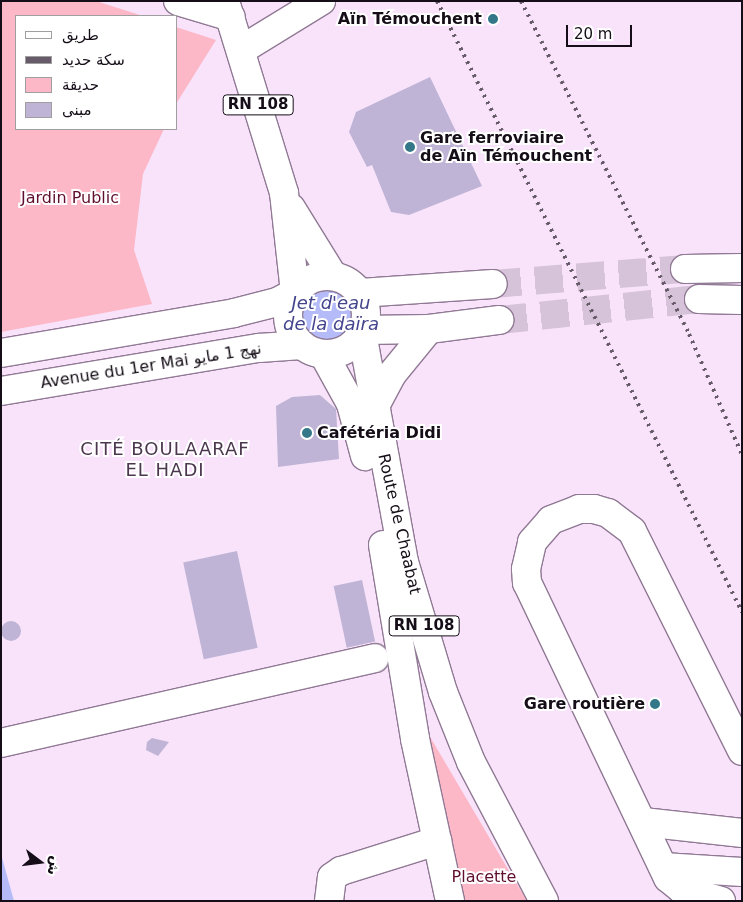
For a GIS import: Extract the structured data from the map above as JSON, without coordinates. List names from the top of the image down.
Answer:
{
  "streets": {
    "main road": ["RN 108", "Avenue du 1er Mai نهج 1 مايو", "Route de Chaabat"]
  },
  "crossings": [
    ["RN 108", "Avenue du 1er Mai نهج 1 مايو"],
    ["RN 108", "Route de Chaabat"],
    ["Avenue du 1er Mai نهج 1 مايو", "Route de Chaabat"]
  ],
  "districts": ["CITÉ BOULAARAF EL HADI"],
  "water": ["Jet d'eau de la daïra"],
  "parks": ["Jardin Public", "Placette"],
  "places": [
    "Aïn Témouchent",
    "Gare ferroviaire de Aïn Témouchent",
    "Cafétéria Didi",
    "Gare routière"
  ],
  "legend": [
    "طريق",
    "سكة حديد",
    "حديقة",
    "مبنى"
  ],
  "scale_bar": "20 m",
  "north": "right"
}
